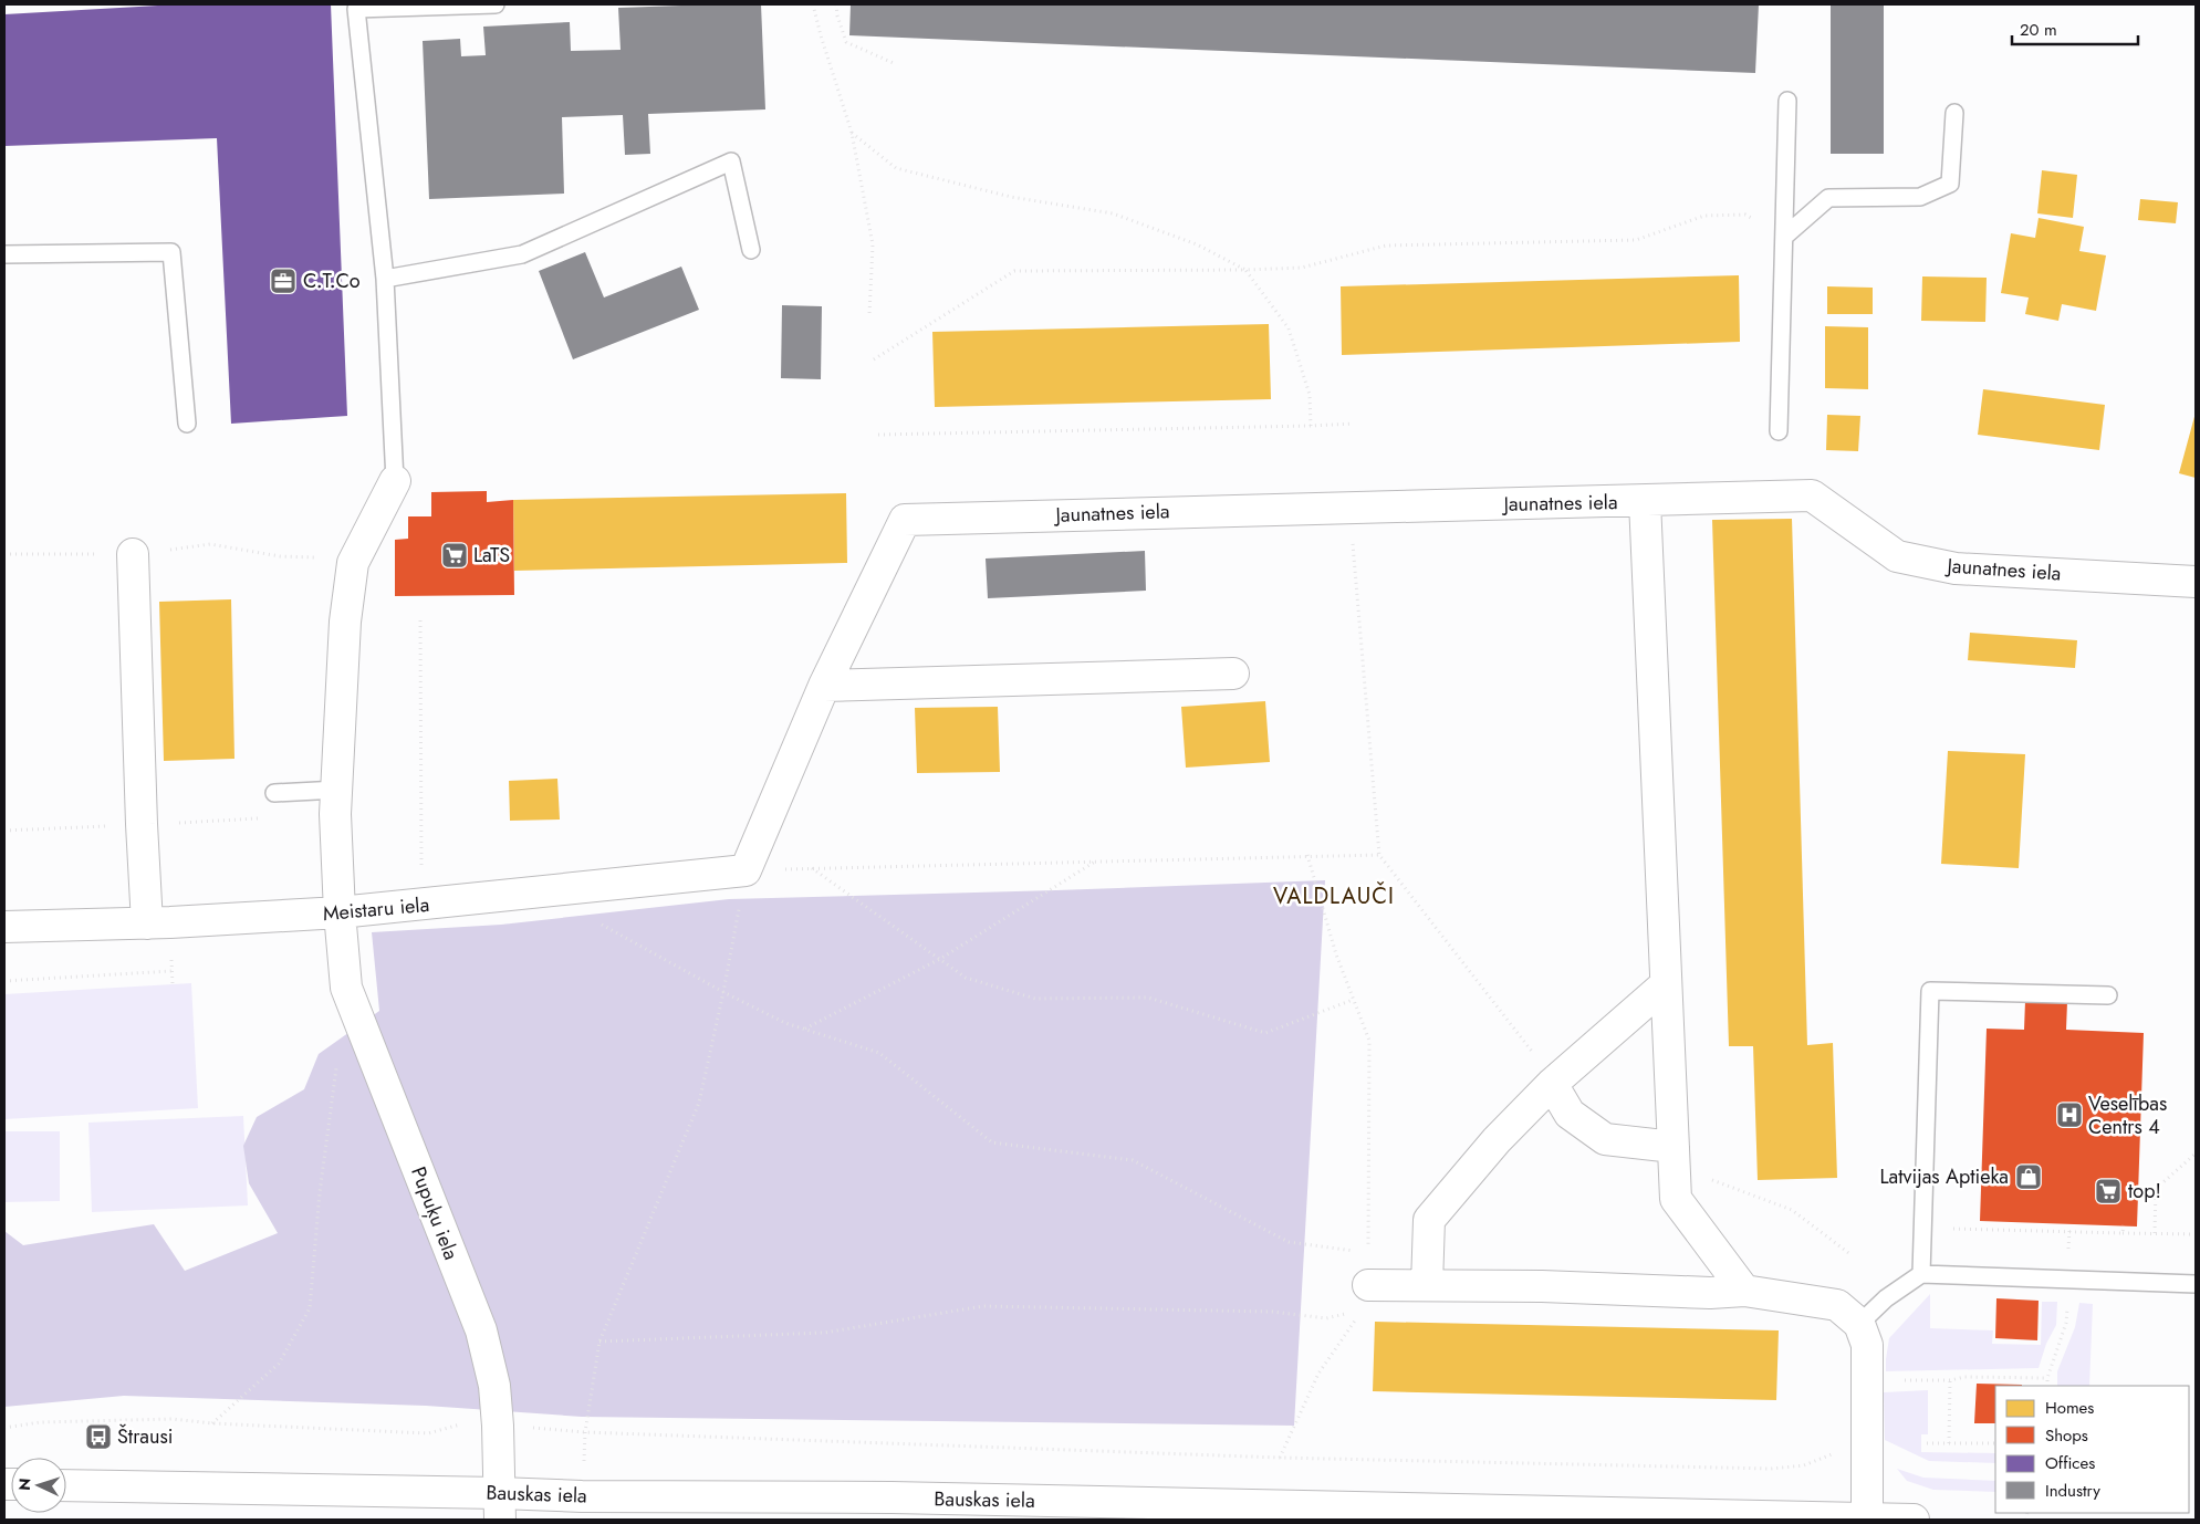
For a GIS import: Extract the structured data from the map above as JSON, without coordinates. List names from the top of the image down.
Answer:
{
  "streets": {
    "street": [
      "Jaunatnes iela",
      "Meistaru iela",
      "Pupuķu iela",
      "Bauskas iela"
    ]
  },
  "crossings": [
    ["Meistaru iela", "Pupuķu iela"],
    ["Pupuķu iela", "Bauskas iela"]
  ],
  "districts": ["VALDLAUČI"],
  "places": {
    "office": ["C.T.Co"],
    "supermarket": ["LaTS", "top!"],
    "hospital": ["Veselības Centrs 4"],
    "shop": ["Latvijas Aptieka"],
    "bus stop": ["Štrausi"]
  },
  "legend": [
    "Homes",
    "Shops",
    "Offices",
    "Industry"
  ],
  "scale_bar": "20 m",
  "north": "left"
}
